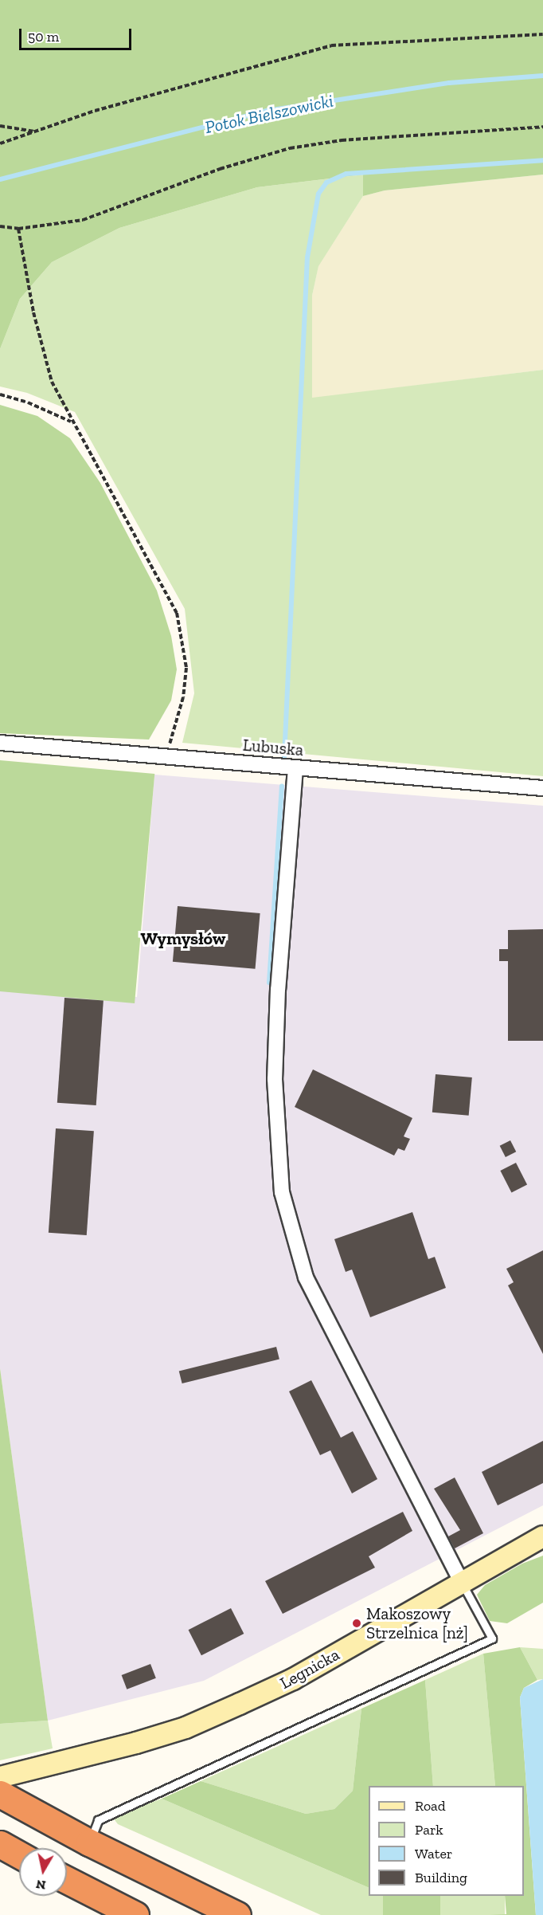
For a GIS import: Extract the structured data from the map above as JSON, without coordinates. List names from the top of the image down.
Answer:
{
  "streets": {
    "main road": ["Legnicka"],
    "street": ["Lubuska"]
  },
  "districts": ["Wymysłów"],
  "water": ["Potok Bielszowicki"],
  "places": ["Makoszowy Strzelnica [nż]"],
  "legend": [
    "Road",
    "Park",
    "Water",
    "Building"
  ],
  "scale_bar": "50 m",
  "north": "bottom"
}
